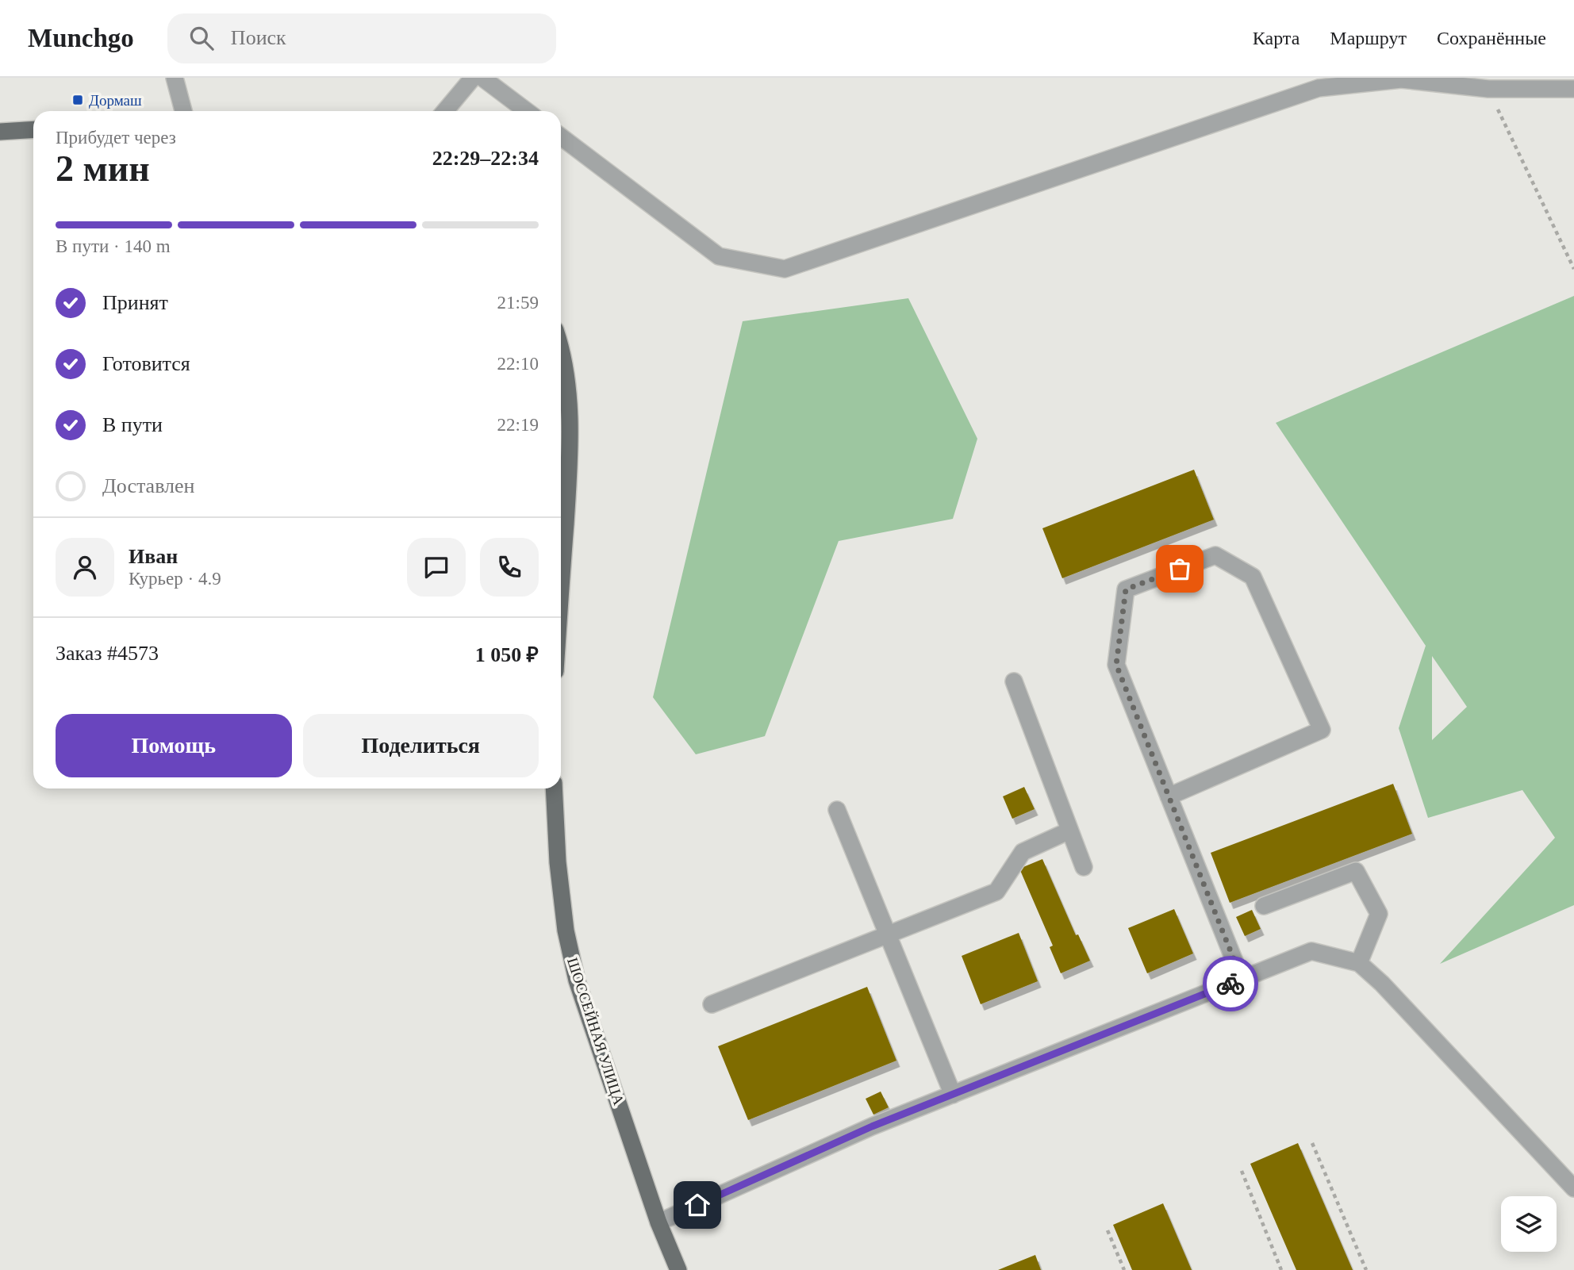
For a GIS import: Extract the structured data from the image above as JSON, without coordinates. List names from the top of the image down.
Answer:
{
  "streets": {
    "main road": ["ШОССЕЙНАЯ УЛИЦА"]
  },
  "places": {
    "transit": ["Дормаш"]
  },
  "page": {
    "header": "Munchgo",
    "search": "Поиск",
    "nav": ["Карта", "Маршрут", "Сохранённые"],
    "heading": ["2 мин", "Прибудет через", "22:29–22:34"],
    "panel": [
      "Иван",
      "Курьер · 4.9",
      "Заказ #4573",
      "1 050 ₽"
    ],
    "bar": "В пути · 140 m",
    "list": [
      ["Принят", "21:59"],
      ["Готовится", "22:10"],
      ["В пути", "22:19"],
      "Доставлен"
    ],
    "buttons": ["Помощь", "Поделиться"]
  }
}
